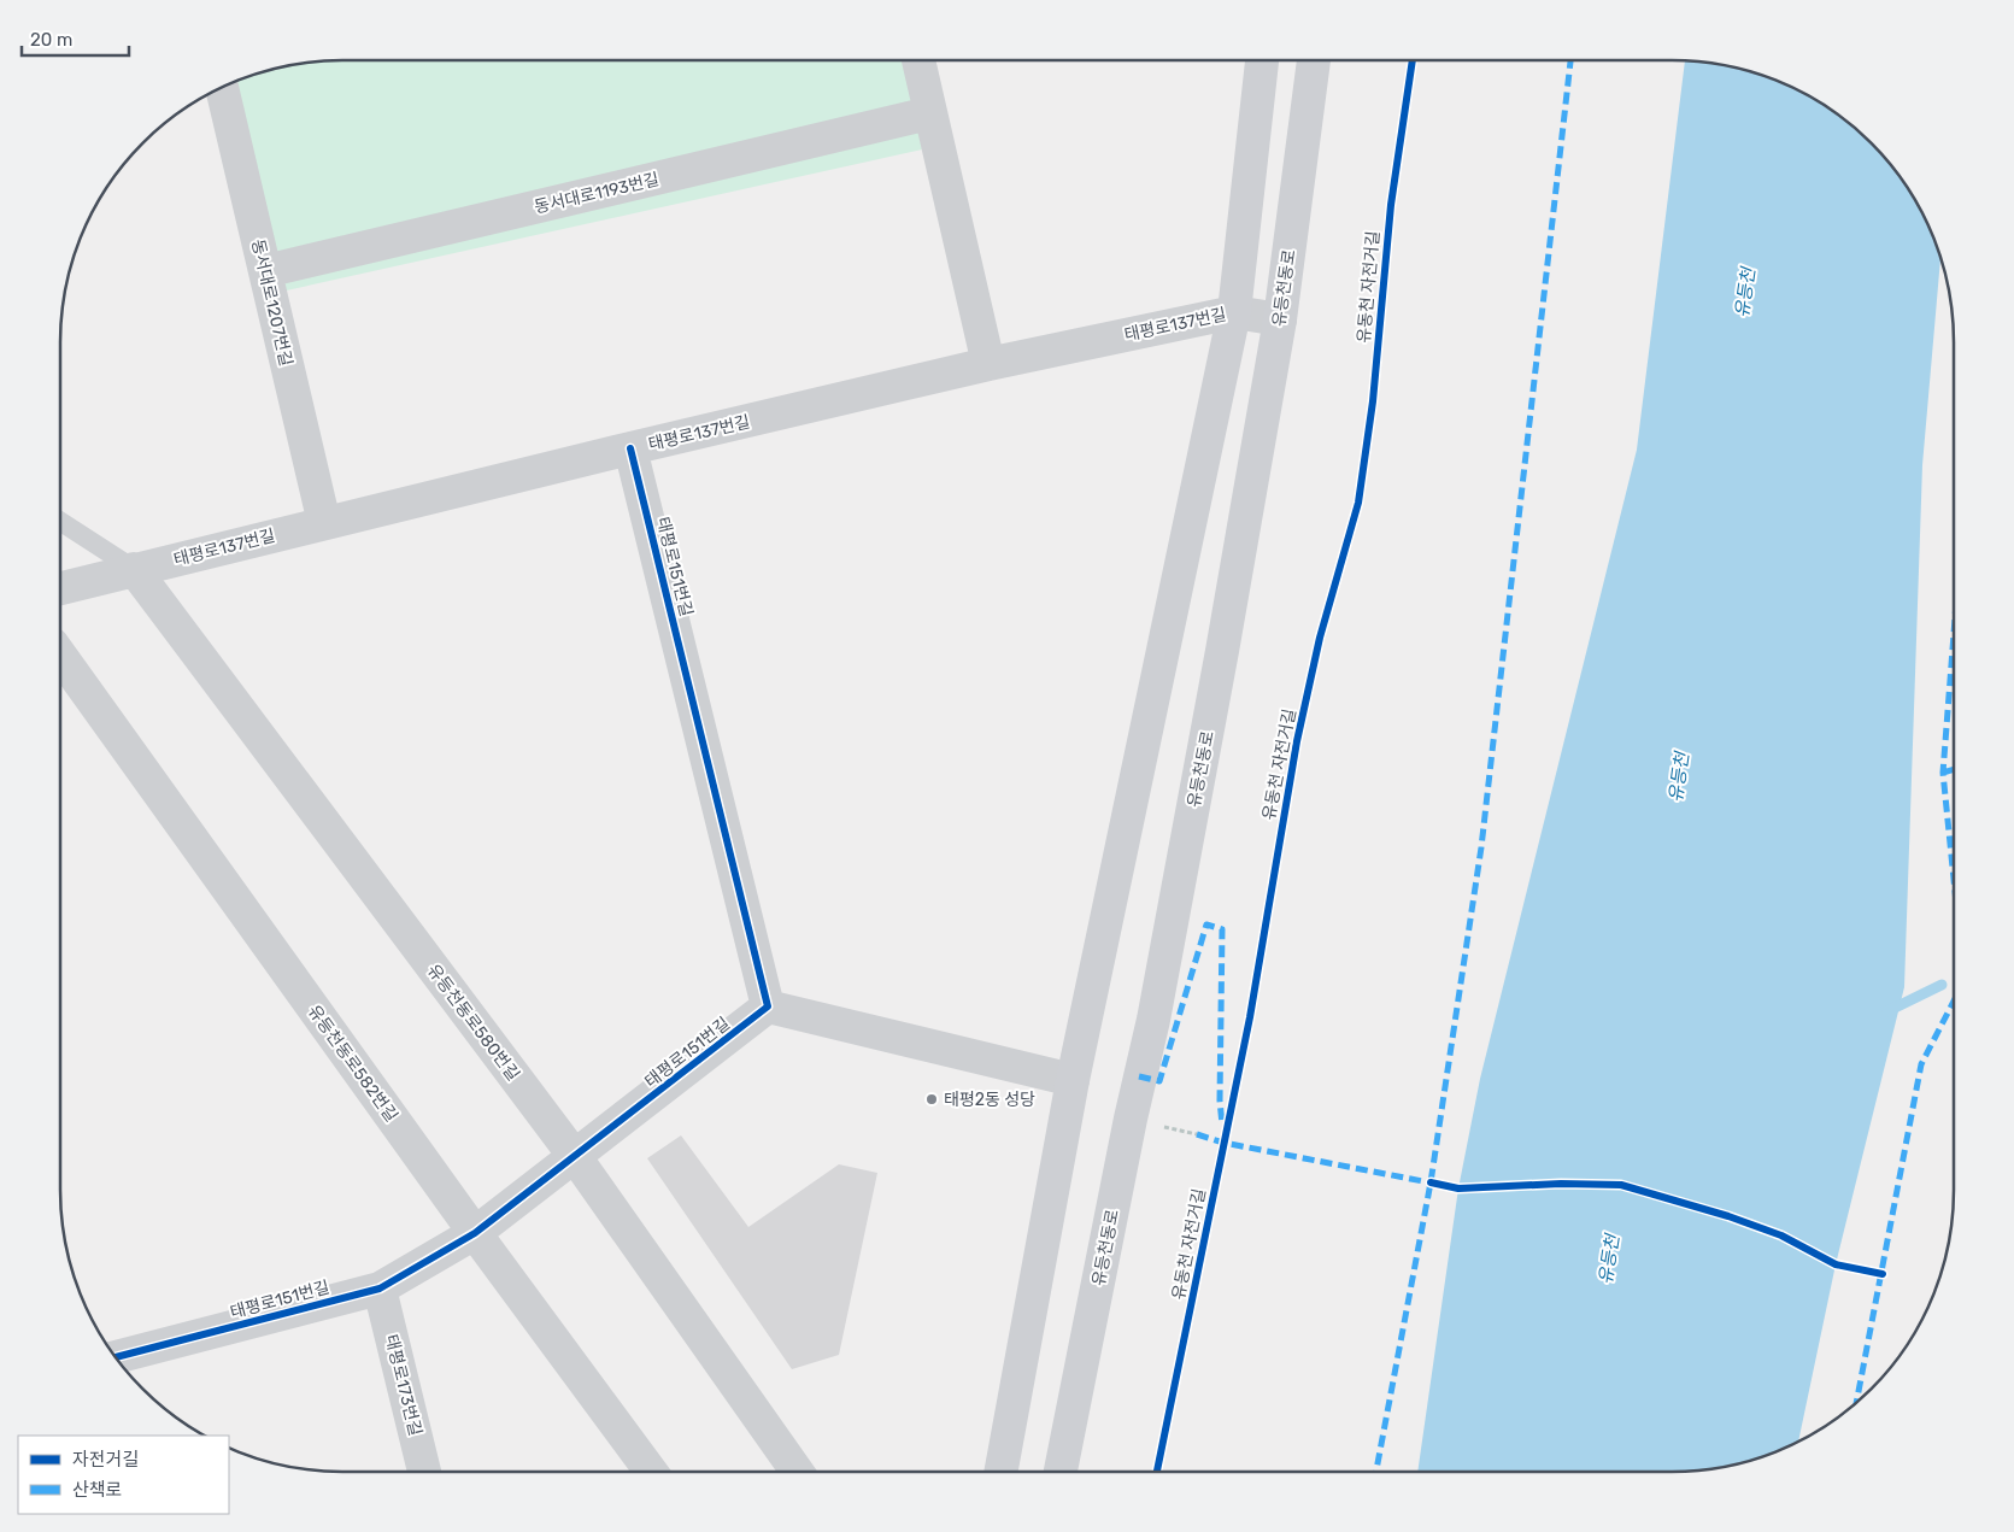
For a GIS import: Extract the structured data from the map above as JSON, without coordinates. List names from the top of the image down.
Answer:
{
  "streets": {
    "main road": ["유등천동로"],
    "street": [
      "동서대로1193번길",
      "동서대로1207번길",
      "태평로137번길",
      "태평로151번길",
      "유등천동로580번길",
      "유등천동로582번길",
      "태평로173번길"
    ],
    "cycle path": ["유동천 자전거길"]
  },
  "crossings": [
    ["동서대로1193번길", "동서대로1207번길"],
    ["유등천동로", "태평로137번길"],
    ["동서대로1207번길", "태평로137번길"],
    ["태평로137번길", "태평로151번길"],
    ["태평로137번길", "유등천동로580번길"],
    ["태평로151번길", "유등천동로580번길"],
    ["태평로151번길", "유등천동로582번길"],
    ["태평로151번길", "태평로173번길"]
  ],
  "water": ["유등천"],
  "places": ["태평2동 성당"],
  "legend": ["자전거길", "산책로"],
  "scale_bar": "20 m"
}
